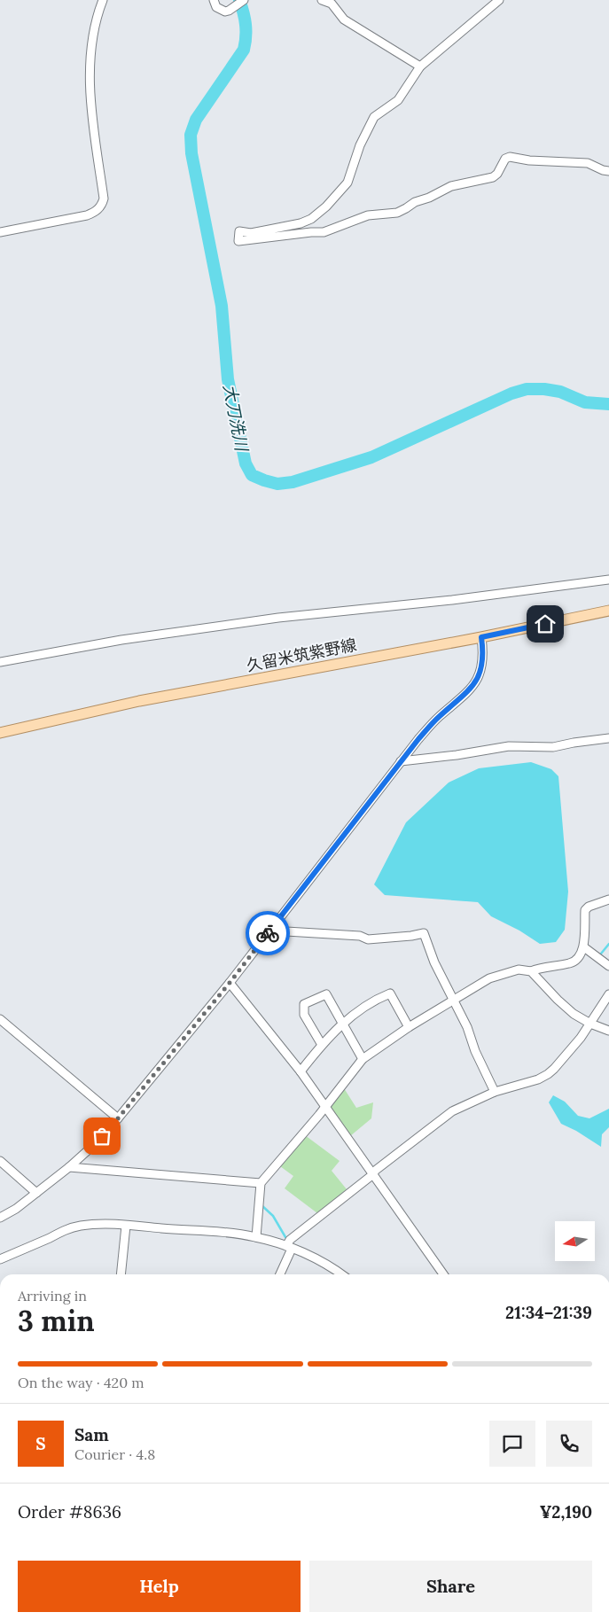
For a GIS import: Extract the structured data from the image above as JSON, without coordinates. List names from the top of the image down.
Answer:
{
  "streets": {
    "main road": ["久留米筑紫野線"]
  },
  "water": ["大刀洗川"],
  "north": "left",
  "page": {
    "heading": ["3 min", "Arriving in", "21:34–21:39"],
    "panel": [
      "Sam",
      "Courier · 4.8",
      "Order #8636",
      "¥2,190"
    ],
    "bar": "On the way · 420 m",
    "round": "S",
    "buttons": ["Help", "Share"]
  }
}
